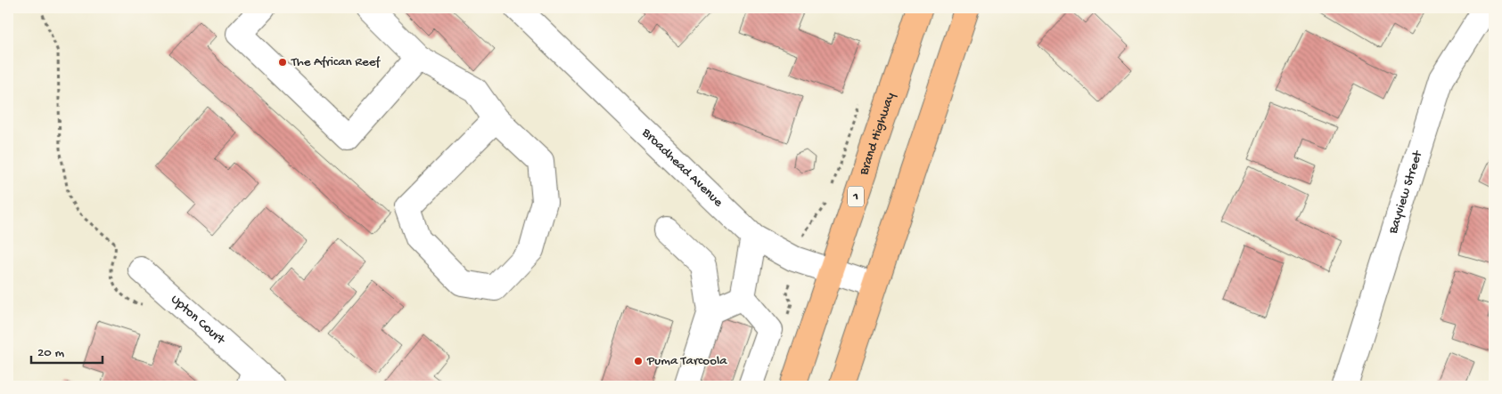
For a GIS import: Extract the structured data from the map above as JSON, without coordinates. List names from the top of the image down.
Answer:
{
  "streets": {
    "highway": ["Brand Highway", "1"],
    "street": ["Broadhead Avenue", "Bayview Street", "Upton Court"]
  },
  "crossings": [
    ["Brand Highway", "Broadhead Avenue"]
  ],
  "places": ["The African Reef", "Puma Tarcoola"],
  "scale_bar": "20 m"
}
